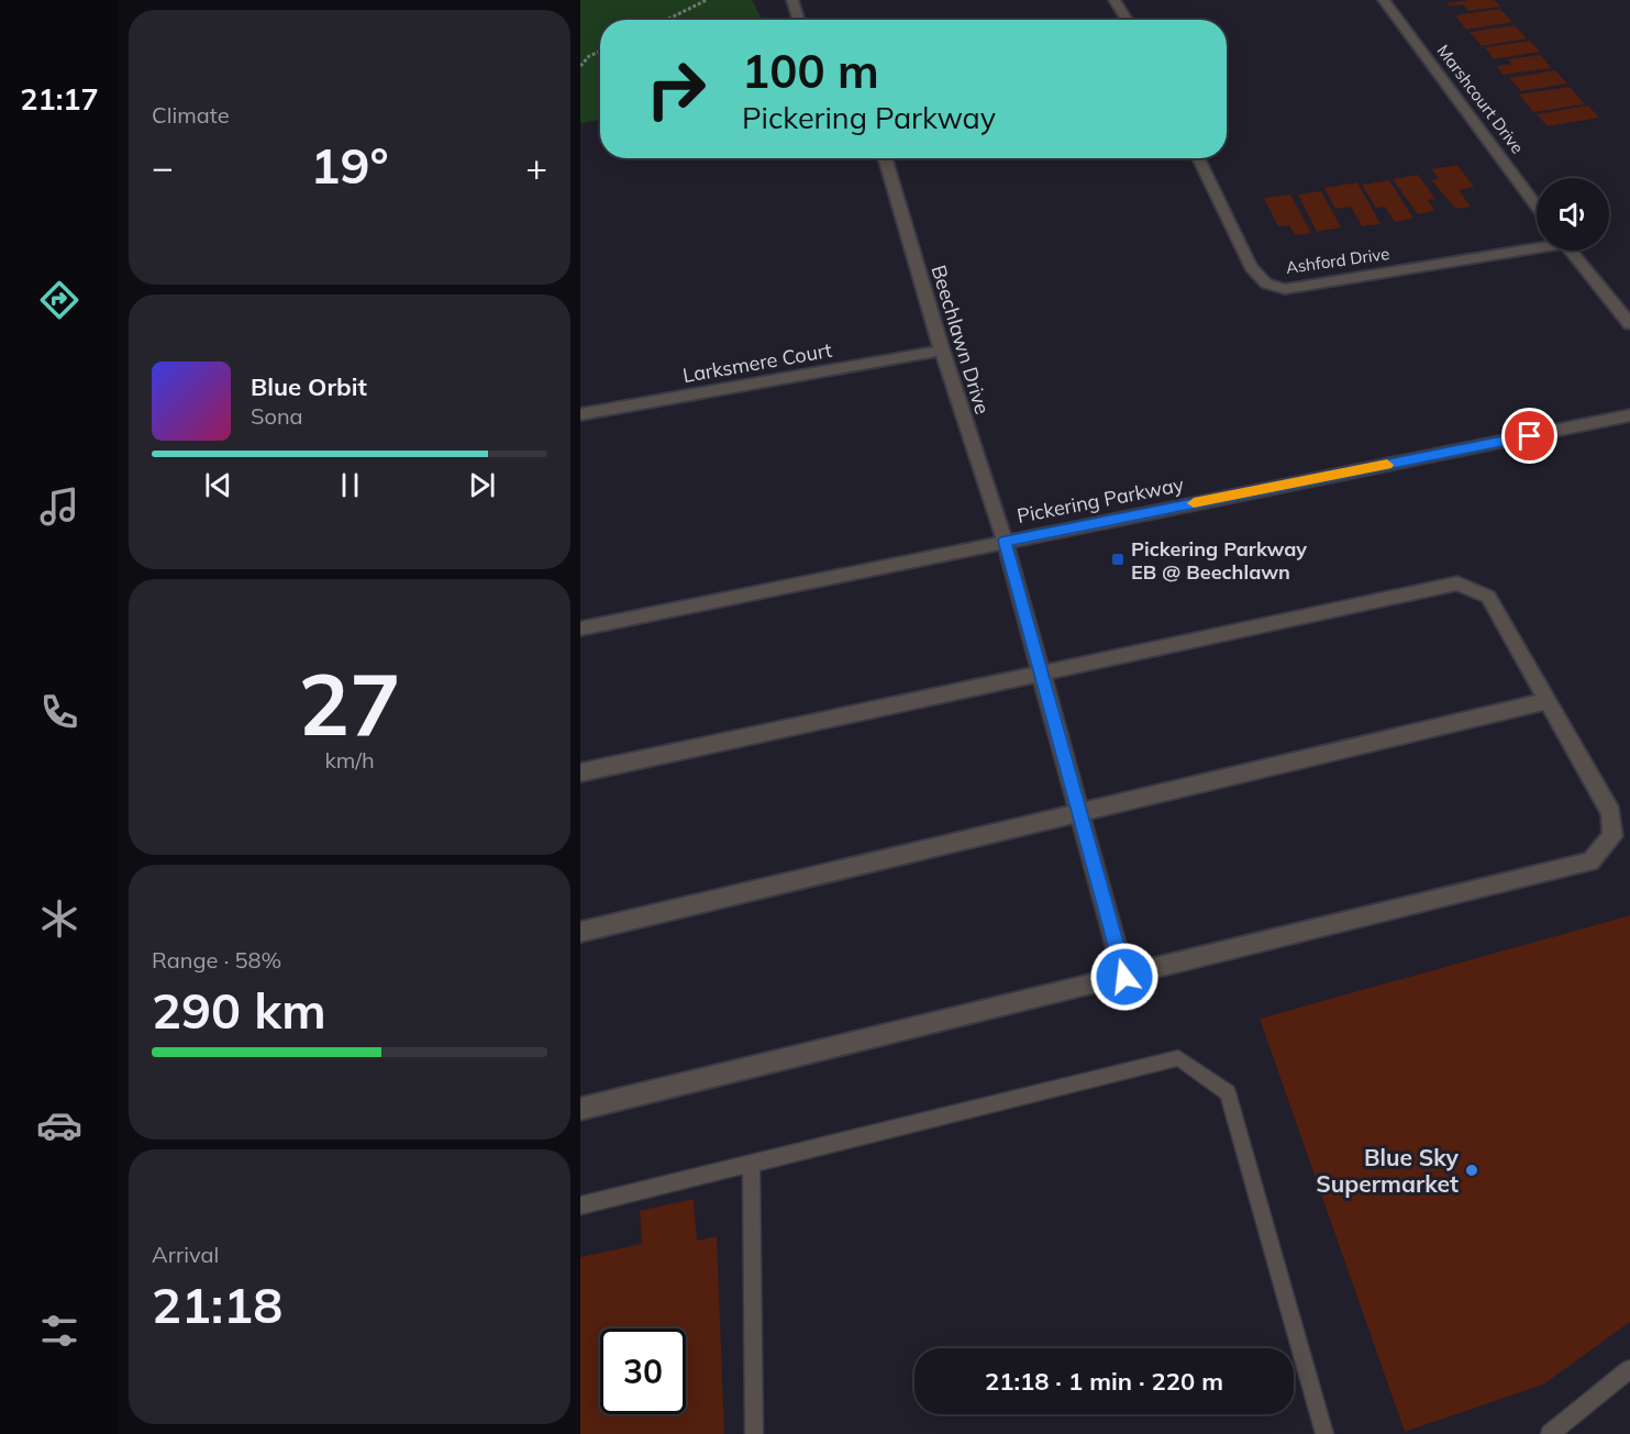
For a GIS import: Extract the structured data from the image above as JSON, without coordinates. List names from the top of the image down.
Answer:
{
  "streets": {
    "street": [
      "Marshcourt Drive",
      "Ashford Drive",
      "Beechlawn Drive",
      "Larksmere Court",
      "Pickering Parkway"
    ]
  },
  "crossings": [
    ["Beechlawn Drive", "Larksmere Court"],
    ["Beechlawn Drive", "Pickering Parkway"]
  ],
  "places": {
    "transit": ["Pickering Parkway EB @ Beechlawn"],
    "other": ["Blue Sky Supermarket"]
  },
  "page": {
    "tabs": "21:17",
    "tile": [
      "Climate",
      ["27", "km/h"],
      ["Range · 58%", "290 km"],
      ["Arrival", "21:18"]
    ],
    "turn": ["100 m", "Pickering Parkway"],
    "heat": ["−", "19°", "+"],
    "song": ["Blue Orbit", "Sona"],
    "limit": "30",
    "trip": "21:18 · 1 min · 220 m"
  }
}
